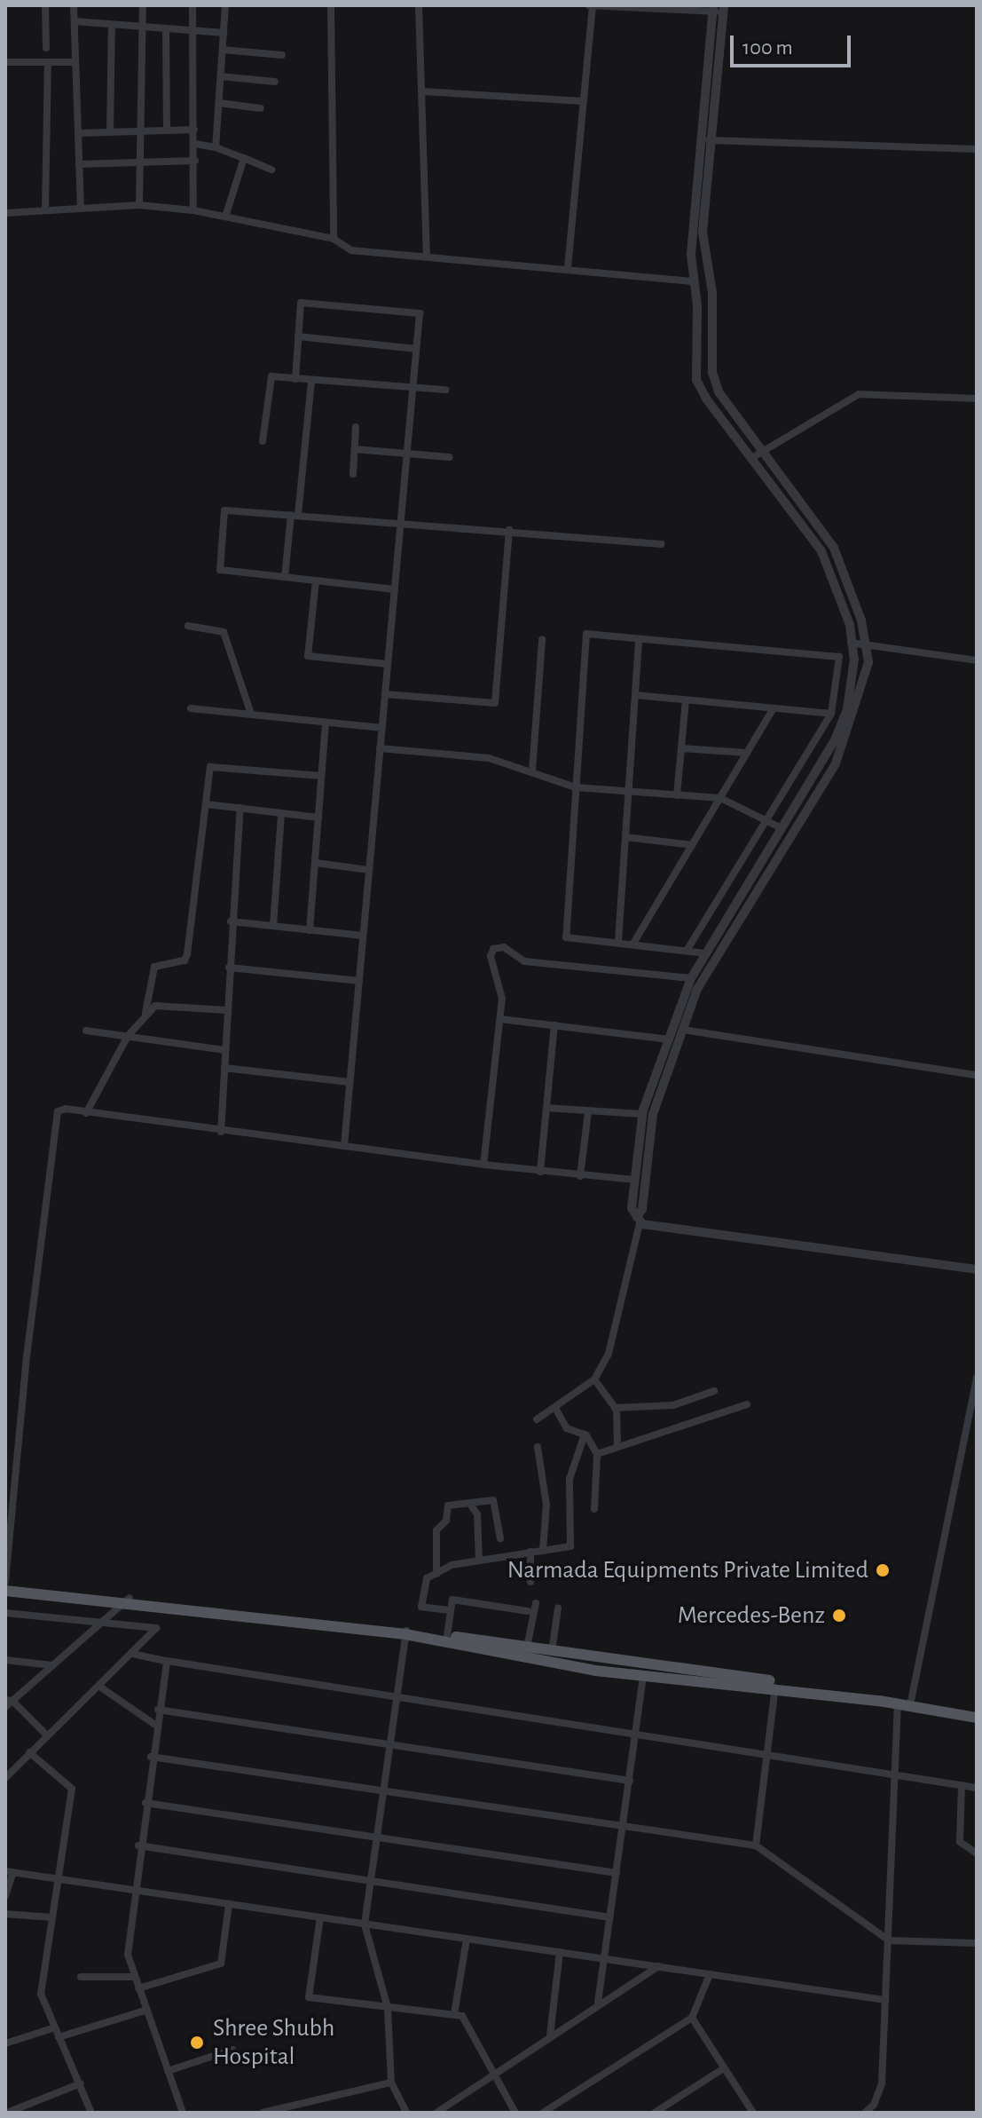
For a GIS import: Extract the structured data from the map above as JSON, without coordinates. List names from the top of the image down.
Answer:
{
  "places": ["Narmada Equipments Private Limited", "Mercedes-Benz", "Shree Shubh Hospital"],
  "scale_bar": "100 m"
}
